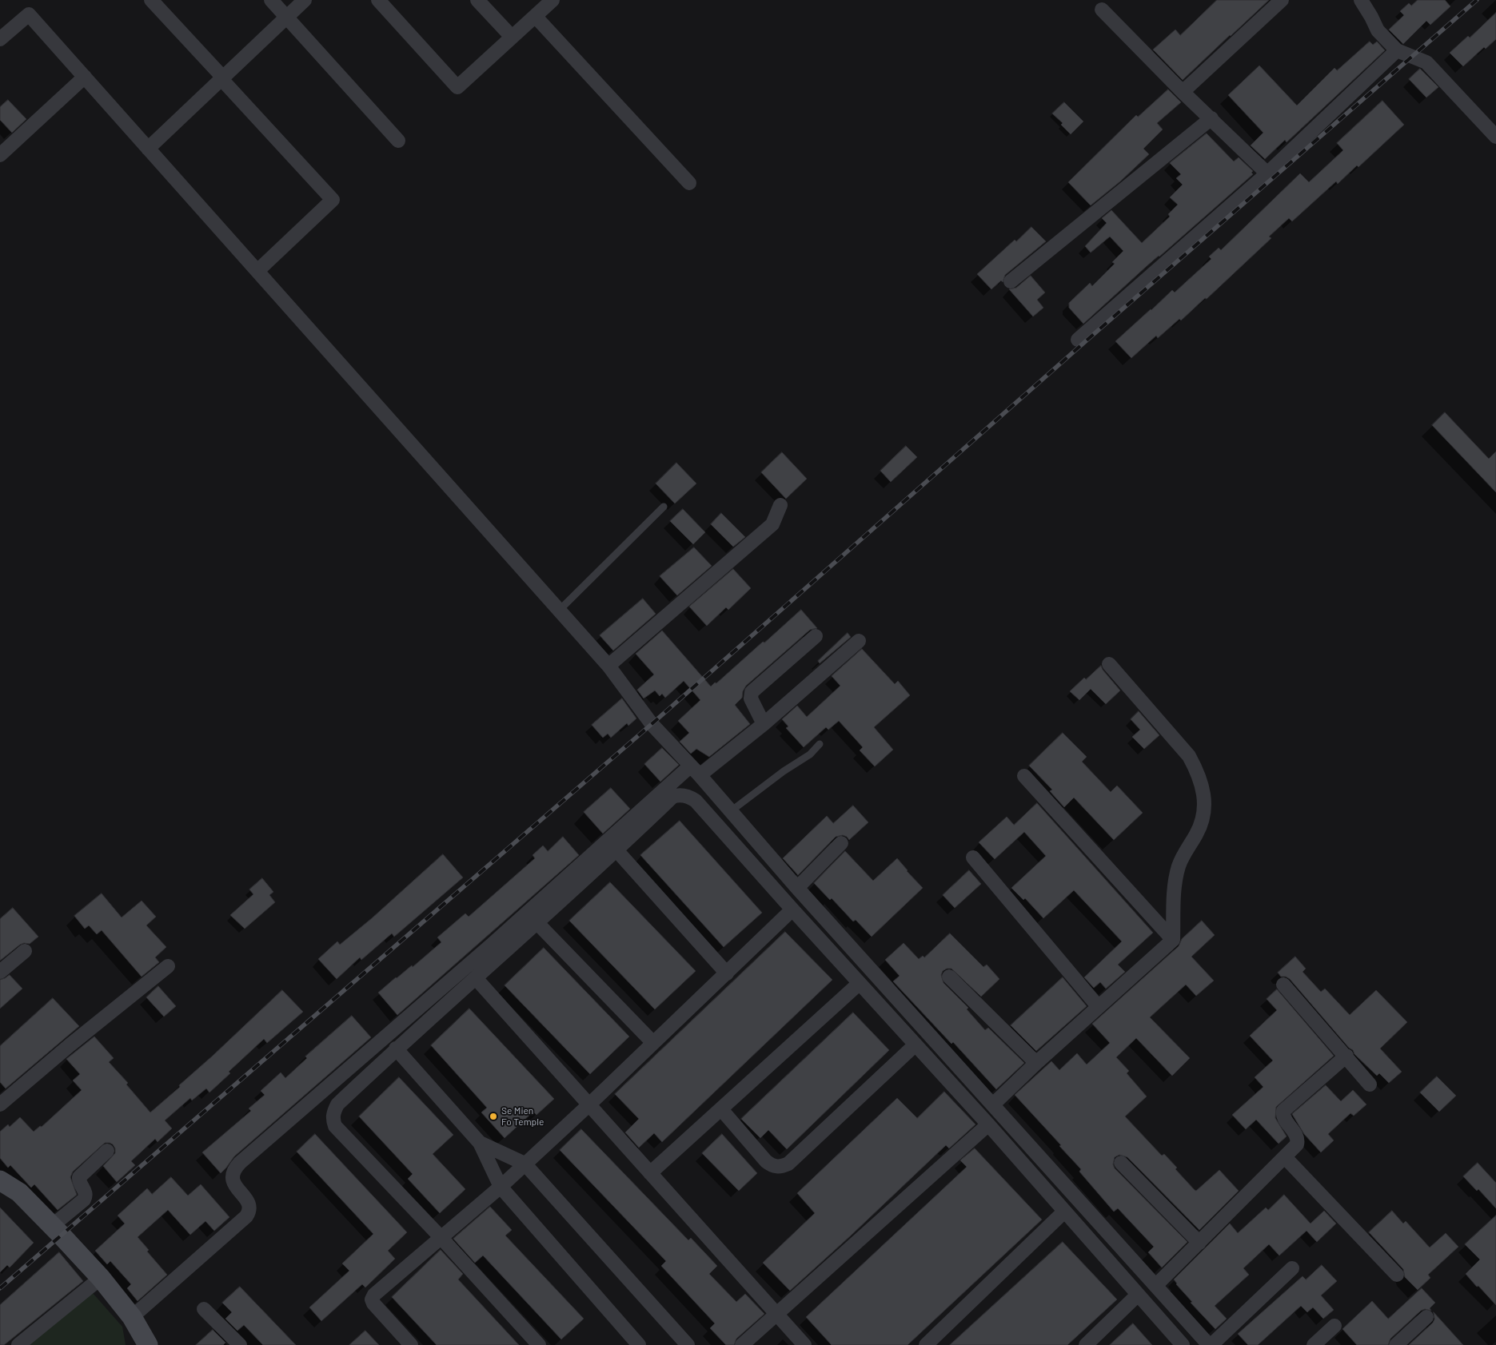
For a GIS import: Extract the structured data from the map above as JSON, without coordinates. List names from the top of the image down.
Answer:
{
  "places": ["Se Mien Fo Temple"]
}
